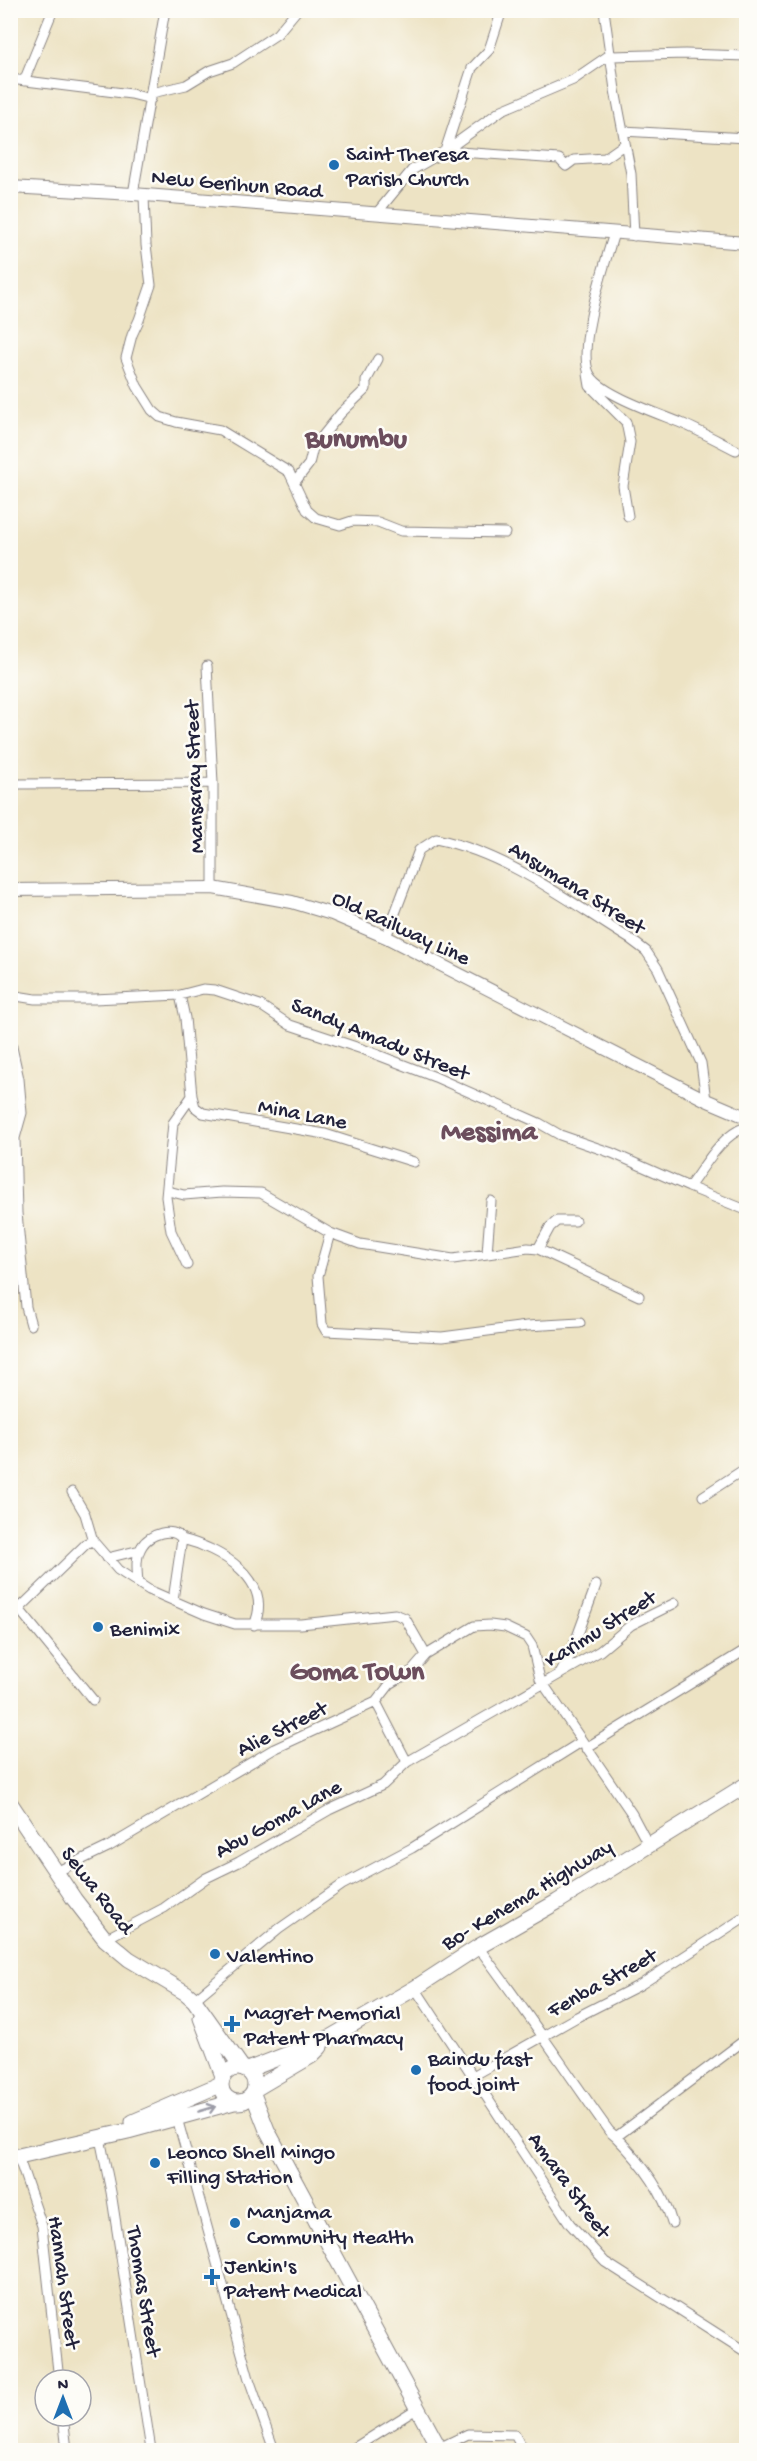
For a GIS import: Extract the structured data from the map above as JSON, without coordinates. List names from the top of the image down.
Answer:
{
  "streets": {
    "main road": ["Sewa Road", "Bo- Kenema Highway"],
    "street": [
      "New Gerihun Road",
      "Mansaray Street",
      "Ansumana Street",
      "Old Railway Line",
      "Sandy Amadu Street",
      "Mina Lane",
      "Karimu Street",
      "Alie Street",
      "Abu Goma Lane",
      "Fenba Street",
      "Amara Street",
      "Hannah Street",
      "Thomas Street"
    ]
  },
  "crossings": [
    ["Mansaray Street", "Old Railway Line"],
    ["Ansumana Street", "Old Railway Line"],
    ["Karimu Street", "Alie Street"],
    ["Karimu Street", "Abu Goma Lane"],
    ["Alie Street", "Sewa Road"],
    ["Alie Street", "Bo- Kenema Highway"],
    ["Abu Goma Lane", "Sewa Road"],
    ["Bo- Kenema Highway", "Amara Street"],
    ["Fenba Street", "Amara Street"]
  ],
  "districts": ["Bunumbu", "Messima", "Goma Town"],
  "places": {
    "other": [
      "Saint Theresa Parish Church",
      "Benimix",
      "Valentino",
      "Baindu fast food joint",
      "Leonco Shell Mingo Filling Station",
      "Manjama Community Health"
    ],
    "health": ["Magret Memorial Patent Pharmacy", "Jenkin's Patent Medical"]
  },
  "north": "top"
}
